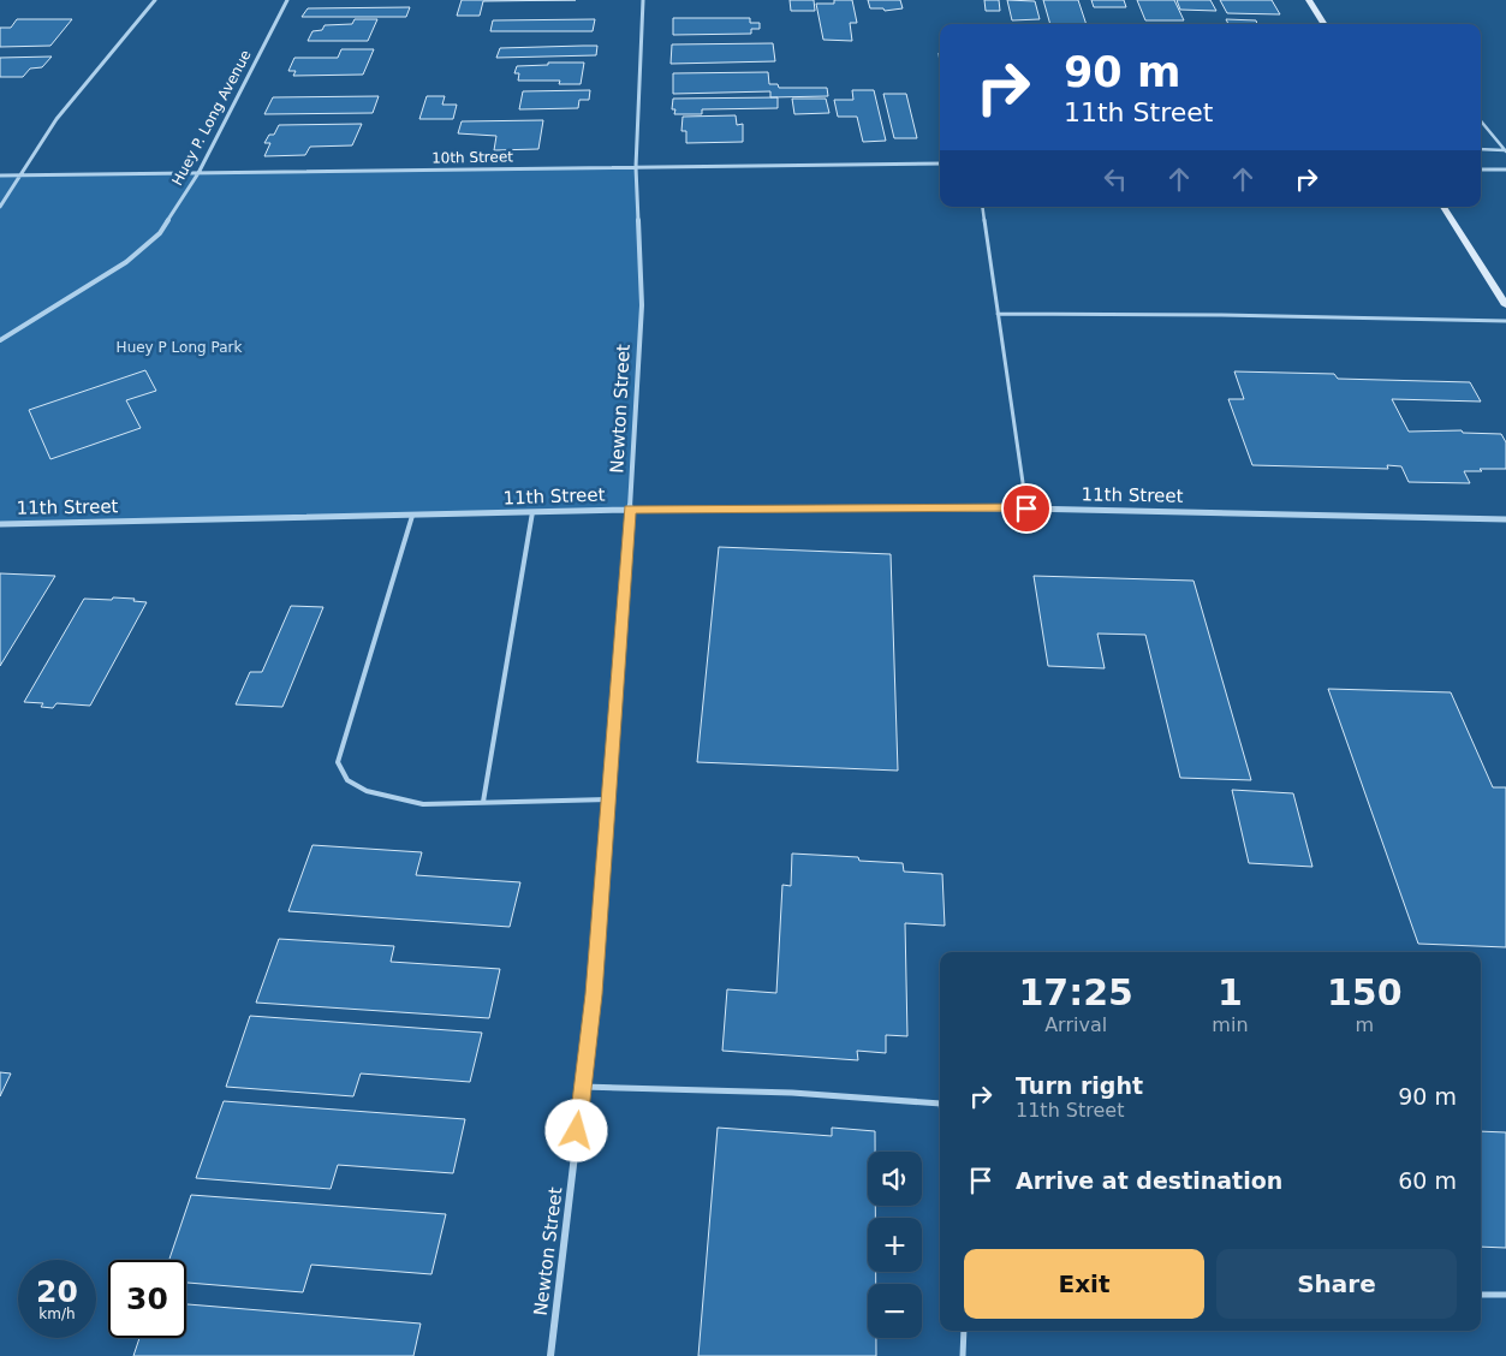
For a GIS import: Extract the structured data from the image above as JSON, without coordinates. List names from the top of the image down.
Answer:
{
  "streets": {
    "street": [
      "Huey P. Long Avenue",
      "10th Street",
      "Newton Street",
      "11th Street"
    ]
  },
  "crossings": [
    ["Huey P. Long Avenue", "10th Street"],
    ["10th Street", "Newton Street"],
    ["Newton Street", "11th Street"]
  ],
  "parks": ["Huey P Long Park"],
  "page": {
    "turn": ["90 m", "11th Street"],
    "eta": [
      "17:25",
      "Arrival",
      "1",
      "min",
      "150",
      "m"
    ],
    "list": [
      {
        "name": "Turn right",
        "note": "11th Street",
        "value": "90 m"
      },
      {
        "name": "Arrive at destination",
        "value": "60 m"
      }
    ],
    "map_buttons": ["+", "−"],
    "buttons": ["Exit", "Share"],
    "speed": "20 km/h",
    "limit": "30"
  }
}
